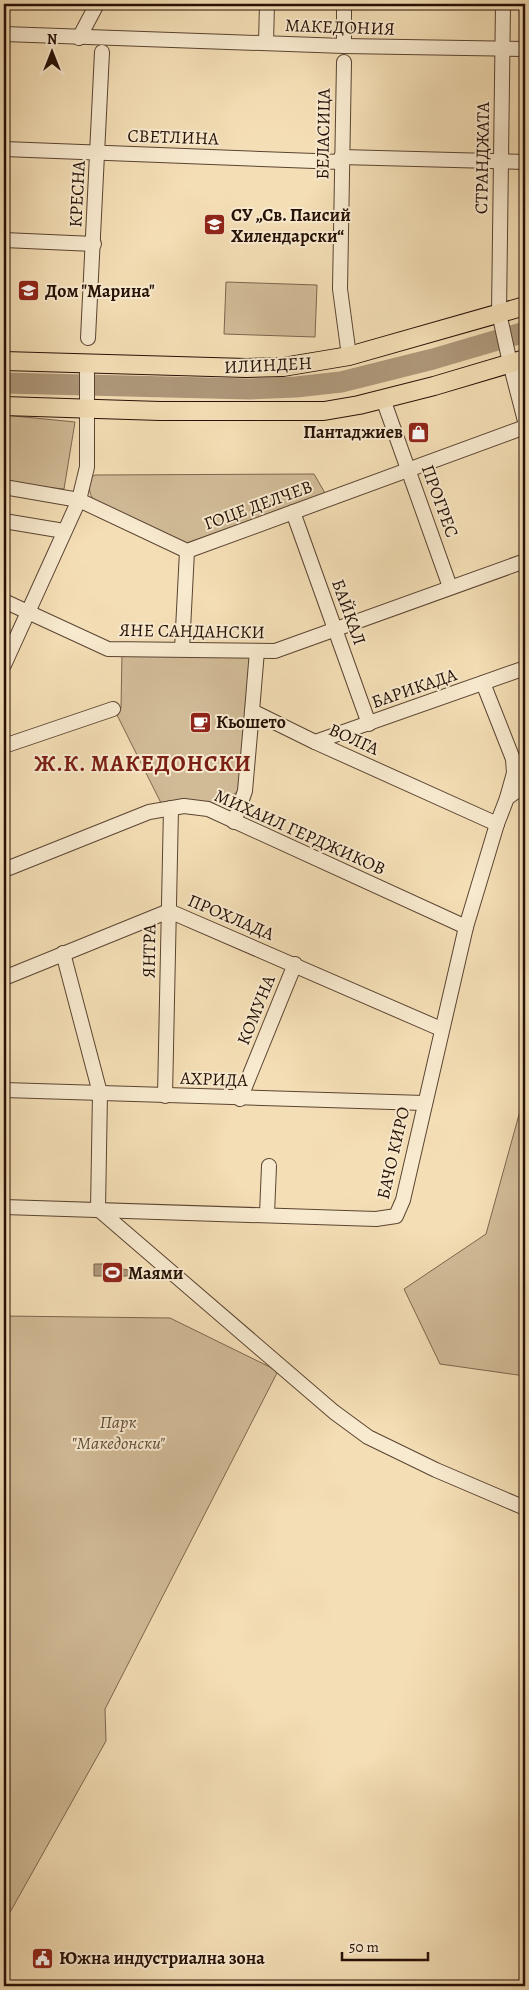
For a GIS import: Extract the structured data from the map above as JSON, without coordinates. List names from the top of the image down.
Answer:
{
  "streets": {
    "main road": ["ИЛИНДЕН"],
    "street": [
      "МАКЕДОНИЯ",
      "БЕЛАСИЦА",
      "СВЕТЛИНА",
      "СТРАНДЖАТА",
      "КРЕСНА",
      "ПРОГРЕС",
      "ГОЦЕ ДЕЛЧЕВ",
      "БАЙКАЛ",
      "ЯНЕ САНДАНСКИ",
      "БАРИКАДА",
      "ВОЛГА",
      "МИХАИЛ ГЕРДЖИКОВ",
      "ПРОХЛАДА",
      "ЯНТРА",
      "КОМУНА",
      "АХРИДА",
      "БАЧО КИРО"
    ]
  },
  "crossings": [
    ["МАКЕДОНИЯ", "СТРАНДЖАТА"],
    ["БЕЛАСИЦА", "СВЕТЛИНА"],
    ["БЕЛАСИЦА", "ИЛИНДЕН"],
    ["СВЕТЛИНА", "СТРАНДЖАТА"],
    ["СВЕТЛИНА", "КРЕСНА"],
    ["СТРАНДЖАТА", "ИЛИНДЕН"],
    ["ПРОГРЕС", "ГОЦЕ ДЕЛЧЕВ"],
    ["ПРОГРЕС", "ЯНЕ САНДАНСКИ"],
    ["ГОЦЕ ДЕЛЧЕВ", "БАЙКАЛ"],
    ["БАЙКАЛ", "ЯНЕ САНДАНСКИ"],
    ["БАЙКАЛ", "БАРИКАДА"],
    ["БАРИКАДА", "ВОЛГА"],
    ["БАРИКАДА", "БАЧО КИРО"],
    ["ВОЛГА", "БАЧО КИРО"],
    ["МИХАИЛ ГЕРДЖИКОВ", "ЯНТРА"],
    ["МИХАИЛ ГЕРДЖИКОВ", "БАЧО КИРО"],
    ["ПРОХЛАДА", "ЯНТРА"],
    ["ПРОХЛАДА", "КОМУНА"],
    ["ПРОХЛАДА", "БАЧО КИРО"],
    ["ЯНТРА", "АХРИДА"],
    ["КОМУНА", "АХРИДА"],
    ["АХРИДА", "БАЧО КИРО"]
  ],
  "districts": ["Ж.К. МАКЕДОНСКИ"],
  "parks": ["Парк \"Македонски\""],
  "places": {
    "school or university": ["СУ „Св. Паисий Хилендарски“", "Дом \"Марина\""],
    "shop": ["Пантаджиев"],
    "cafe": ["Кьошето"],
    "sports": ["Маями"],
    "public building": ["Южна индустриална зона"]
  },
  "scale_bar": "50 m",
  "north": "top"
}
